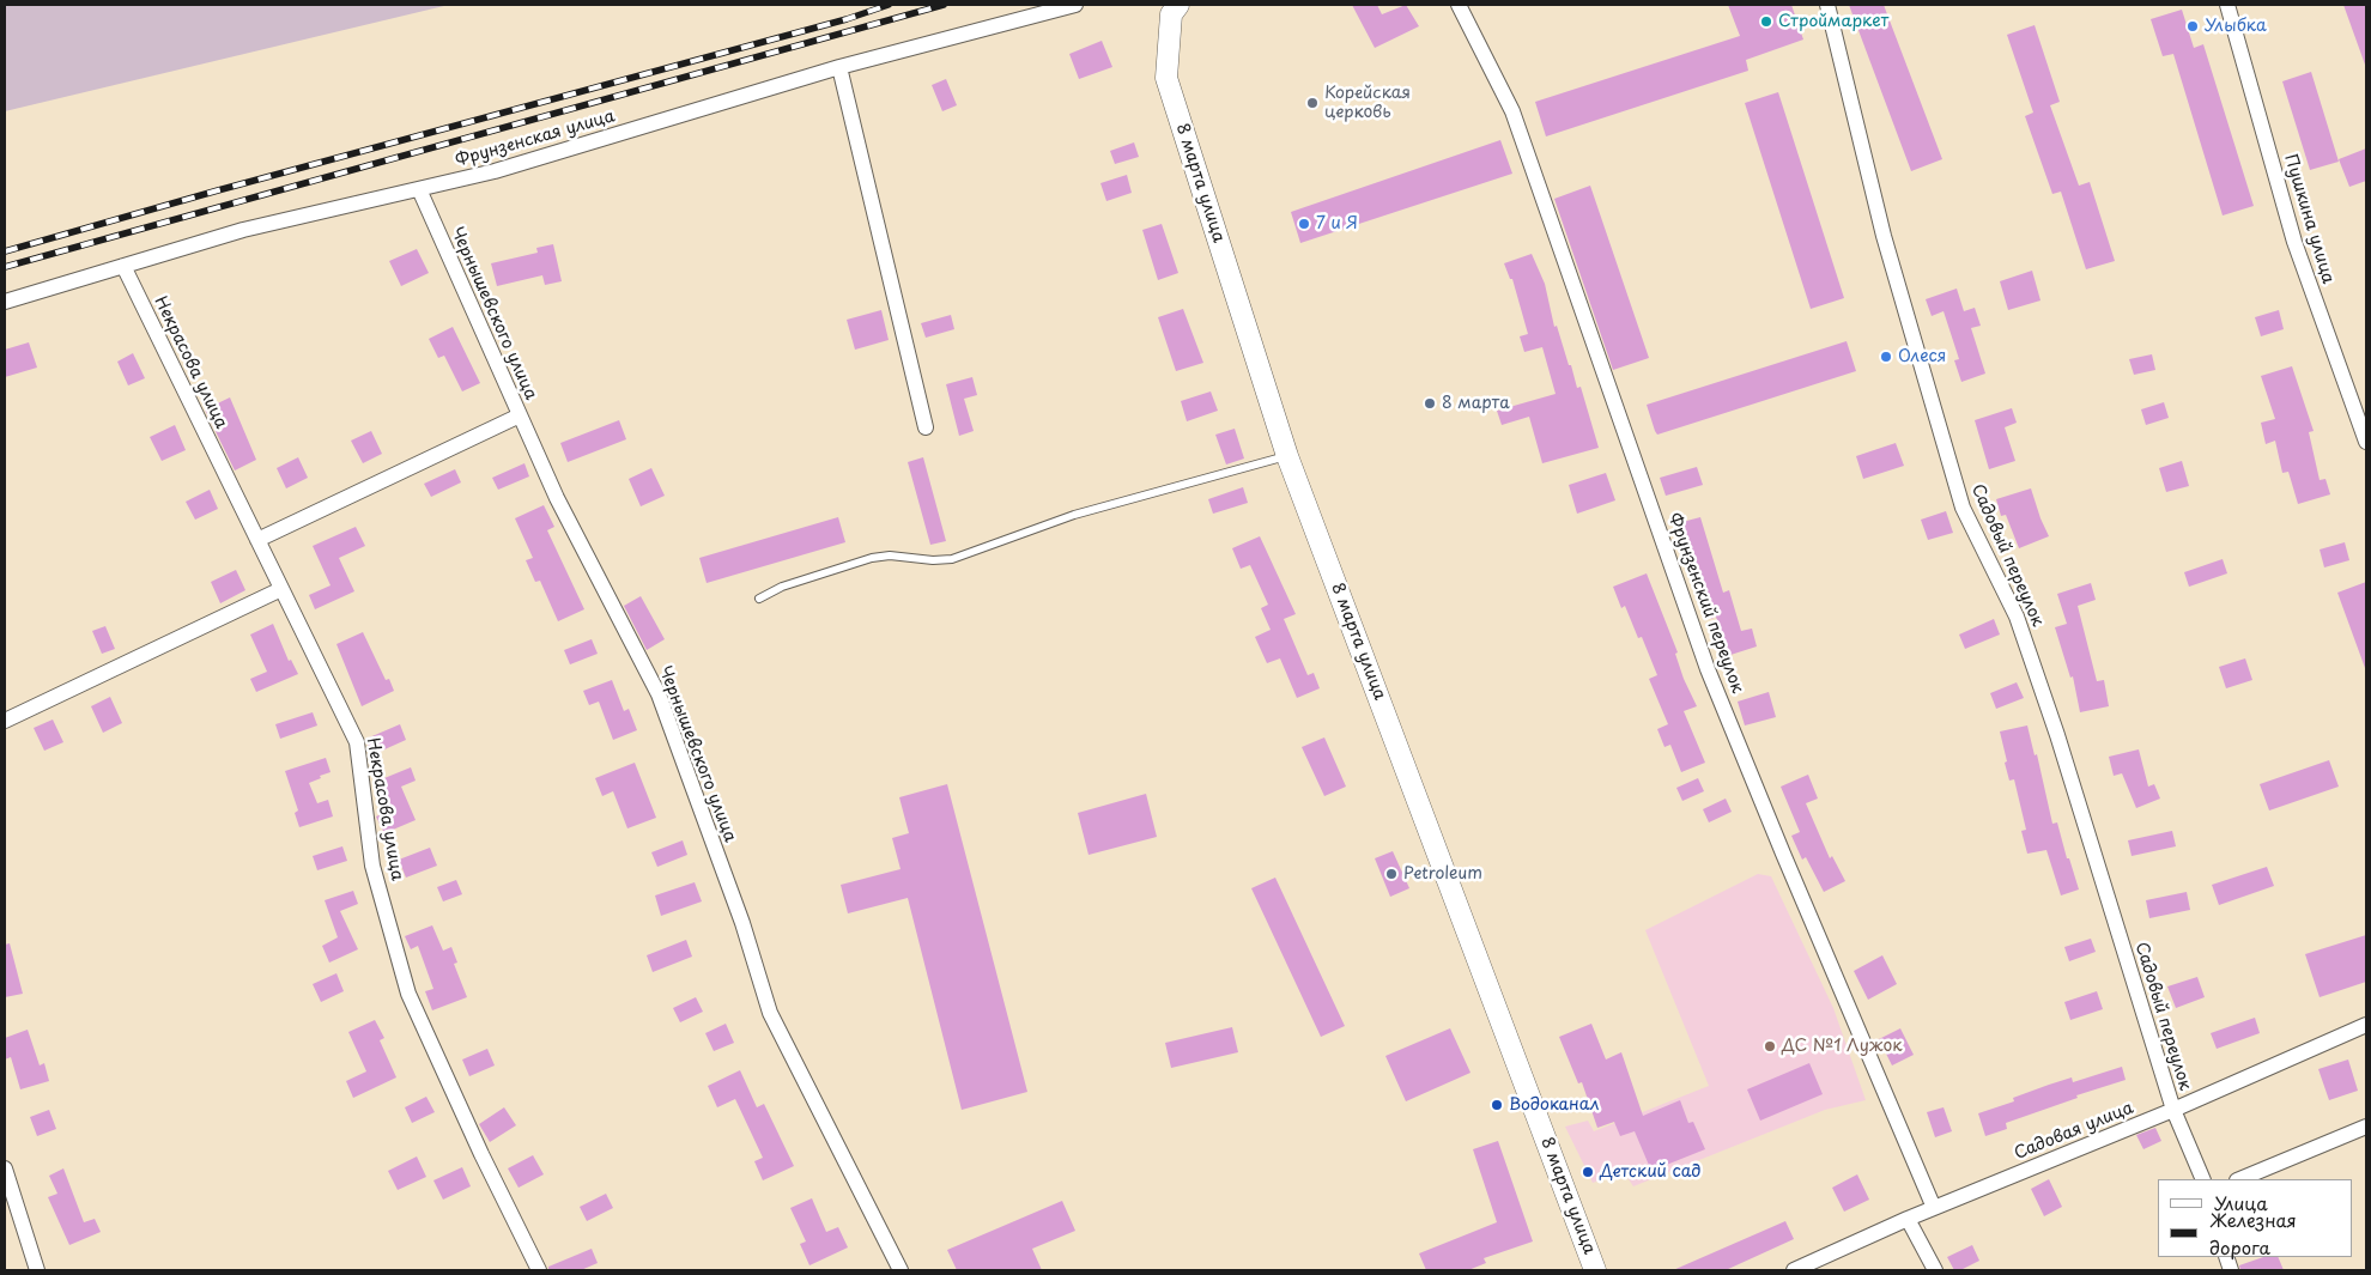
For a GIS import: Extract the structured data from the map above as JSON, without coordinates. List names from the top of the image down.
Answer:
{
  "streets": {
    "street": [
      "Фрунзенская улица",
      "8 марта улица",
      "Пушкина улица",
      "Чернышевского улица",
      "Некрасова улица",
      "Садовый переулок",
      "Фрунзенский переулок",
      "Садовая улица"
    ]
  },
  "crossings": [
    ["Фрунзенская улица", "Чернышевского улица"],
    ["Фрунзенская улица", "Некрасова улица"],
    ["Садовый переулок", "Садовая улица"],
    ["Фрунзенский переулок", "Садовая улица"]
  ],
  "places": [
    "Строймаркет",
    "Улыбка",
    "Корейская церковь",
    "7 и Я",
    "Олеся",
    "8 марта",
    "Petroleum",
    "ДС №1 Лужок",
    "Водоканал",
    "Детский сад"
  ],
  "legend": ["Улица", "Железная дорога"]
}
